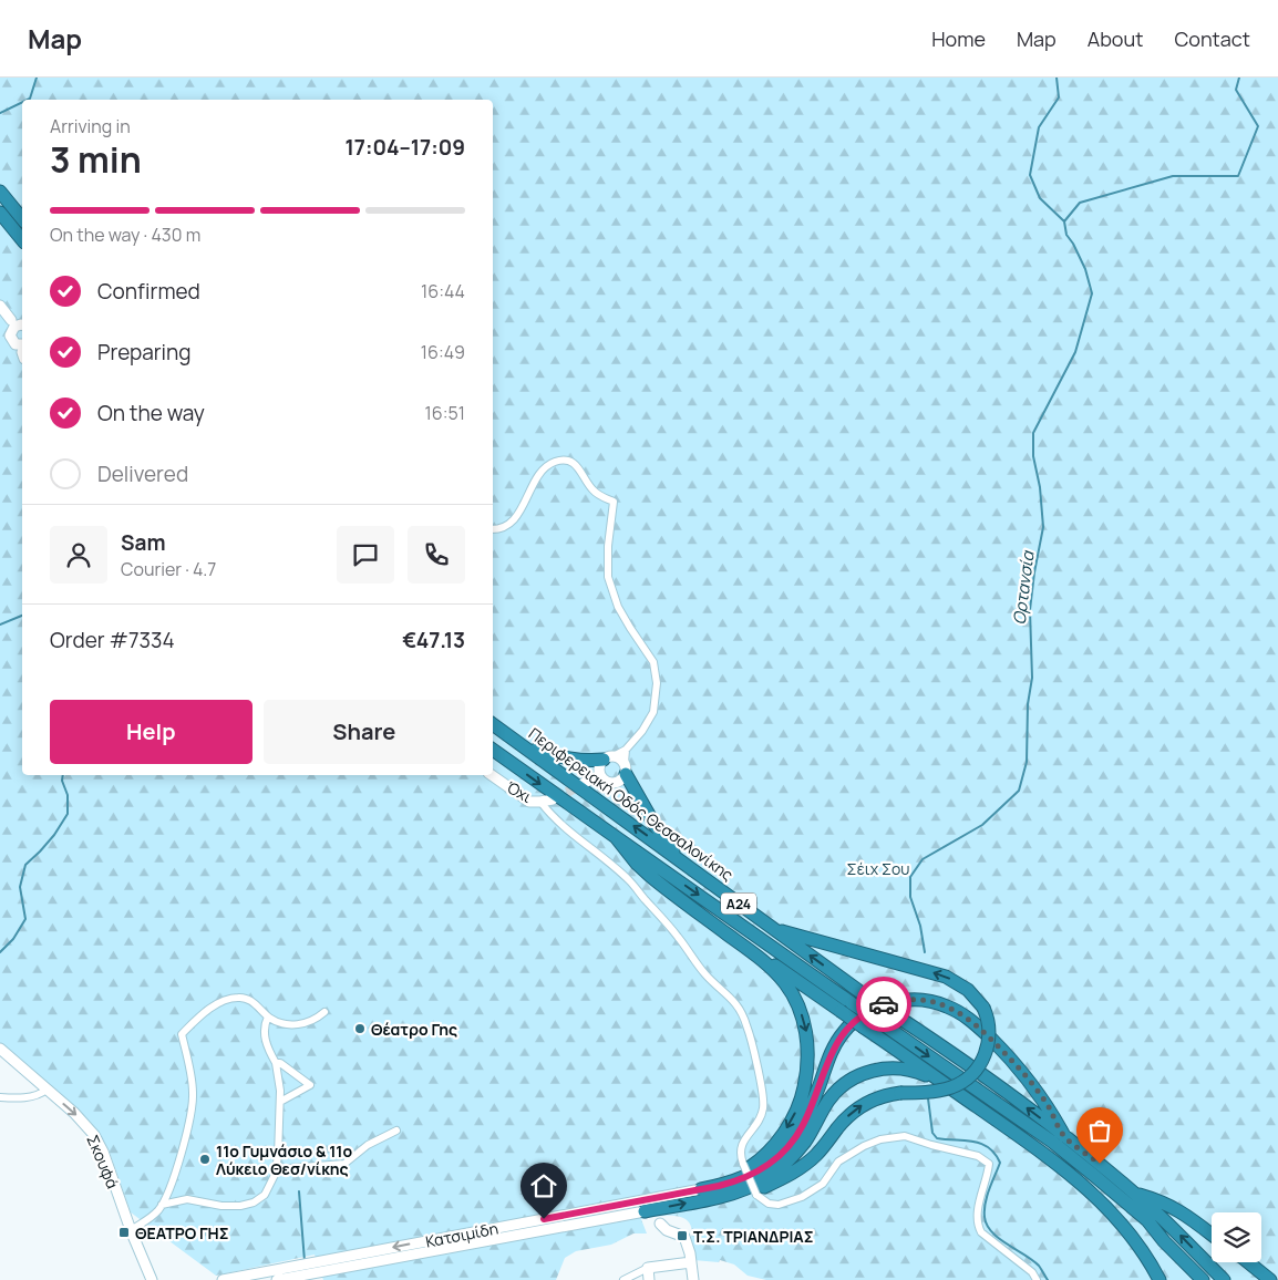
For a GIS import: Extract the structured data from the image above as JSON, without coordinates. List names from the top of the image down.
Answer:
{
  "streets": {
    "highway": ["Περιφερειακή Οδός Θεσσαλονίκης", "Α24"],
    "main road": ["Όχι", "Σκουφά", "Κατσιμίδη"]
  },
  "one_way": ["Σκουφά"],
  "water": ["Ορτανσία"],
  "parks": ["Σέιχ Σου"],
  "places": {
    "other": ["Θέατρο Γης", "11ο Γυμνάσιο & 11ο Λύκειο Θεσ/νίκης"],
    "transit": ["ΘΕΑΤΡΟ ΓΗΣ", "Τ.Σ. ΤΡΙΑΝΔΡΙΑΣ"]
  },
  "page": {
    "header": "Map",
    "nav": [
      "Home",
      "Map",
      "About",
      "Contact"
    ],
    "heading": ["3 min", "Arriving in", "17:04–17:09"],
    "panel": [
      "Sam",
      "Courier · 4.7",
      "Order #7334",
      "€47.13"
    ],
    "bar": "On the way · 430 m",
    "list": [
      ["Confirmed", "16:44"],
      ["Preparing", "16:49"],
      ["On the way", "16:51"],
      "Delivered"
    ],
    "buttons": ["Help", "Share"]
  }
}
